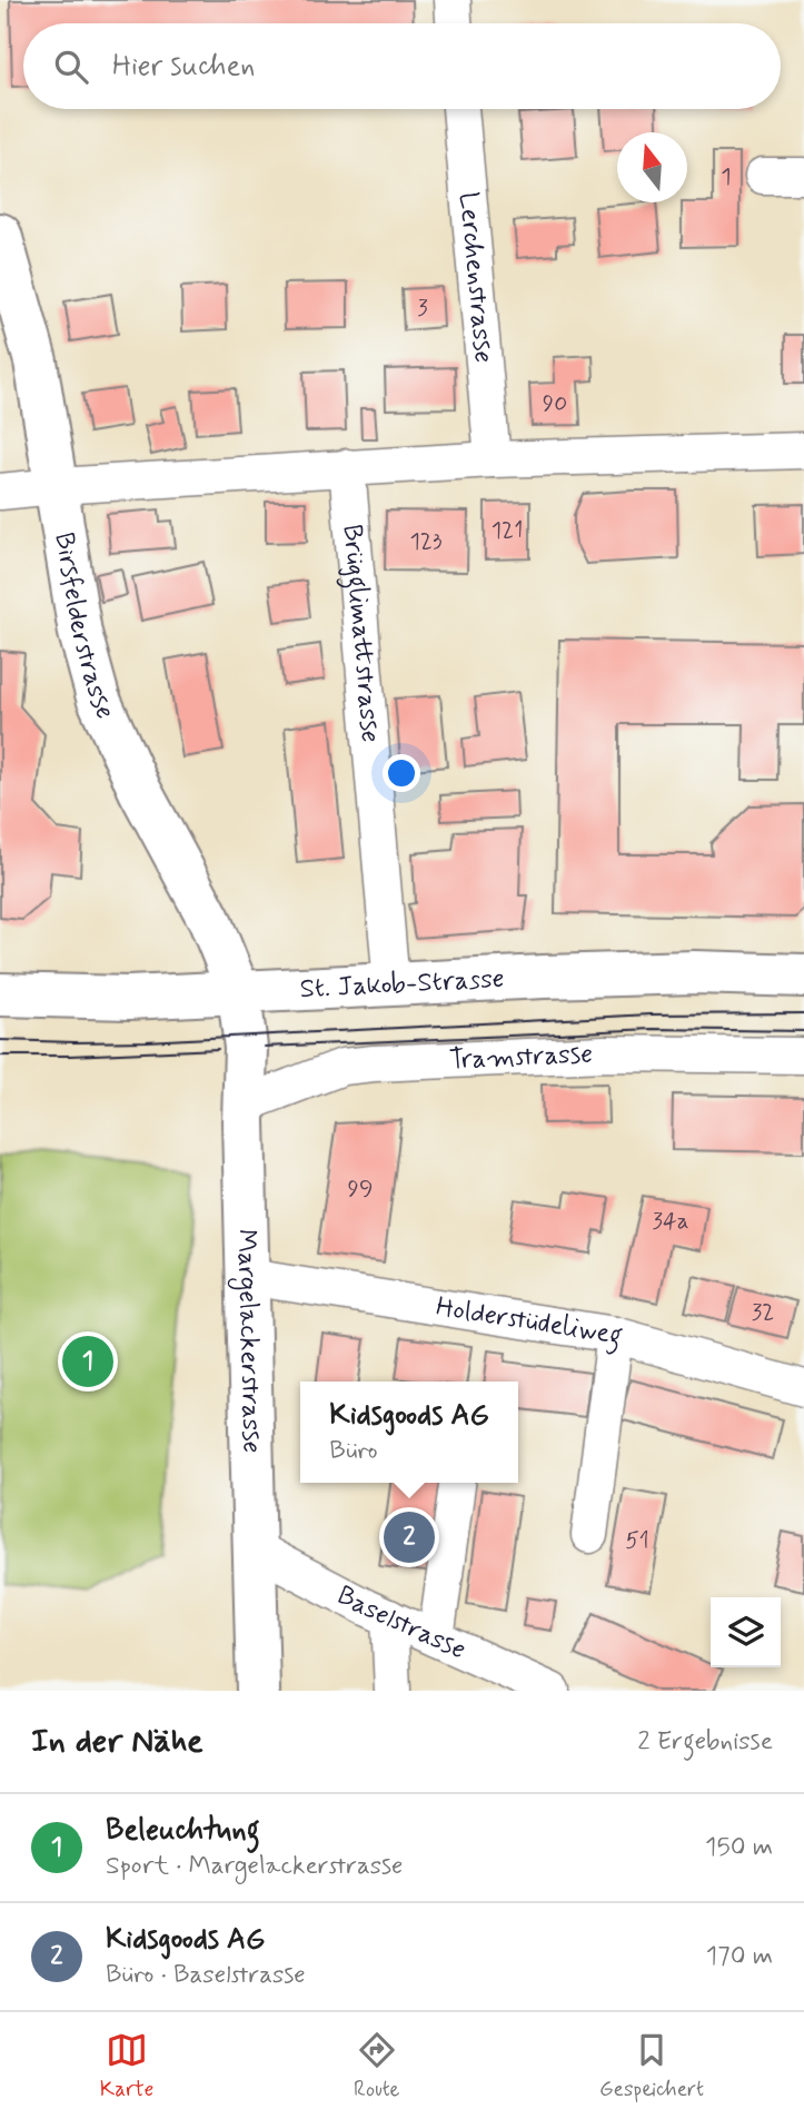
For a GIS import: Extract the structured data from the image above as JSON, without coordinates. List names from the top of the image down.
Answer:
{
  "streets": {
    "main road": ["Birsfelderstrasse", "St. Jakob-Strasse", "Margelackerstrasse"],
    "street": [
      "Lerchenstrasse",
      "Brügglimattstrasse",
      "Tramstrasse",
      "Holderstüdeliweg",
      "Baselstrasse"
    ]
  },
  "crossings": [
    ["Birsfelderstrasse", "St. Jakob-Strasse"],
    ["Birsfelderstrasse", "Margelackerstrasse"],
    ["Brügglimattstrasse", "St. Jakob-Strasse"],
    ["St. Jakob-Strasse", "Margelackerstrasse"],
    ["Tramstrasse", "Margelackerstrasse"],
    ["Holderstüdeliweg", "Margelackerstrasse"],
    ["Margelackerstrasse", "Baselstrasse"]
  ],
  "house_numbers": [
    "1",
    "3",
    "90",
    "121",
    "123",
    "99",
    "34a",
    "32",
    "51"
  ],
  "north": "top",
  "page": {
    "search": "Hier suchen",
    "pins": ["1", "2"],
    "popup": ["Kidsgoods AG", "Büro"],
    "heading": ["In der Nähe", "2 Ergebnisse"],
    "list": [
      {
        "mark": "1",
        "name": "Beleuchtung",
        "note": "Sport · Margelackerstrasse",
        "value": "150 m"
      },
      {
        "mark": "2",
        "name": "Kidsgoods AG",
        "note": "Büro · Baselstrasse",
        "value": "170 m"
      }
    ],
    "nav": ["Karte", "Route", "Gespeichert"]
  }
}
